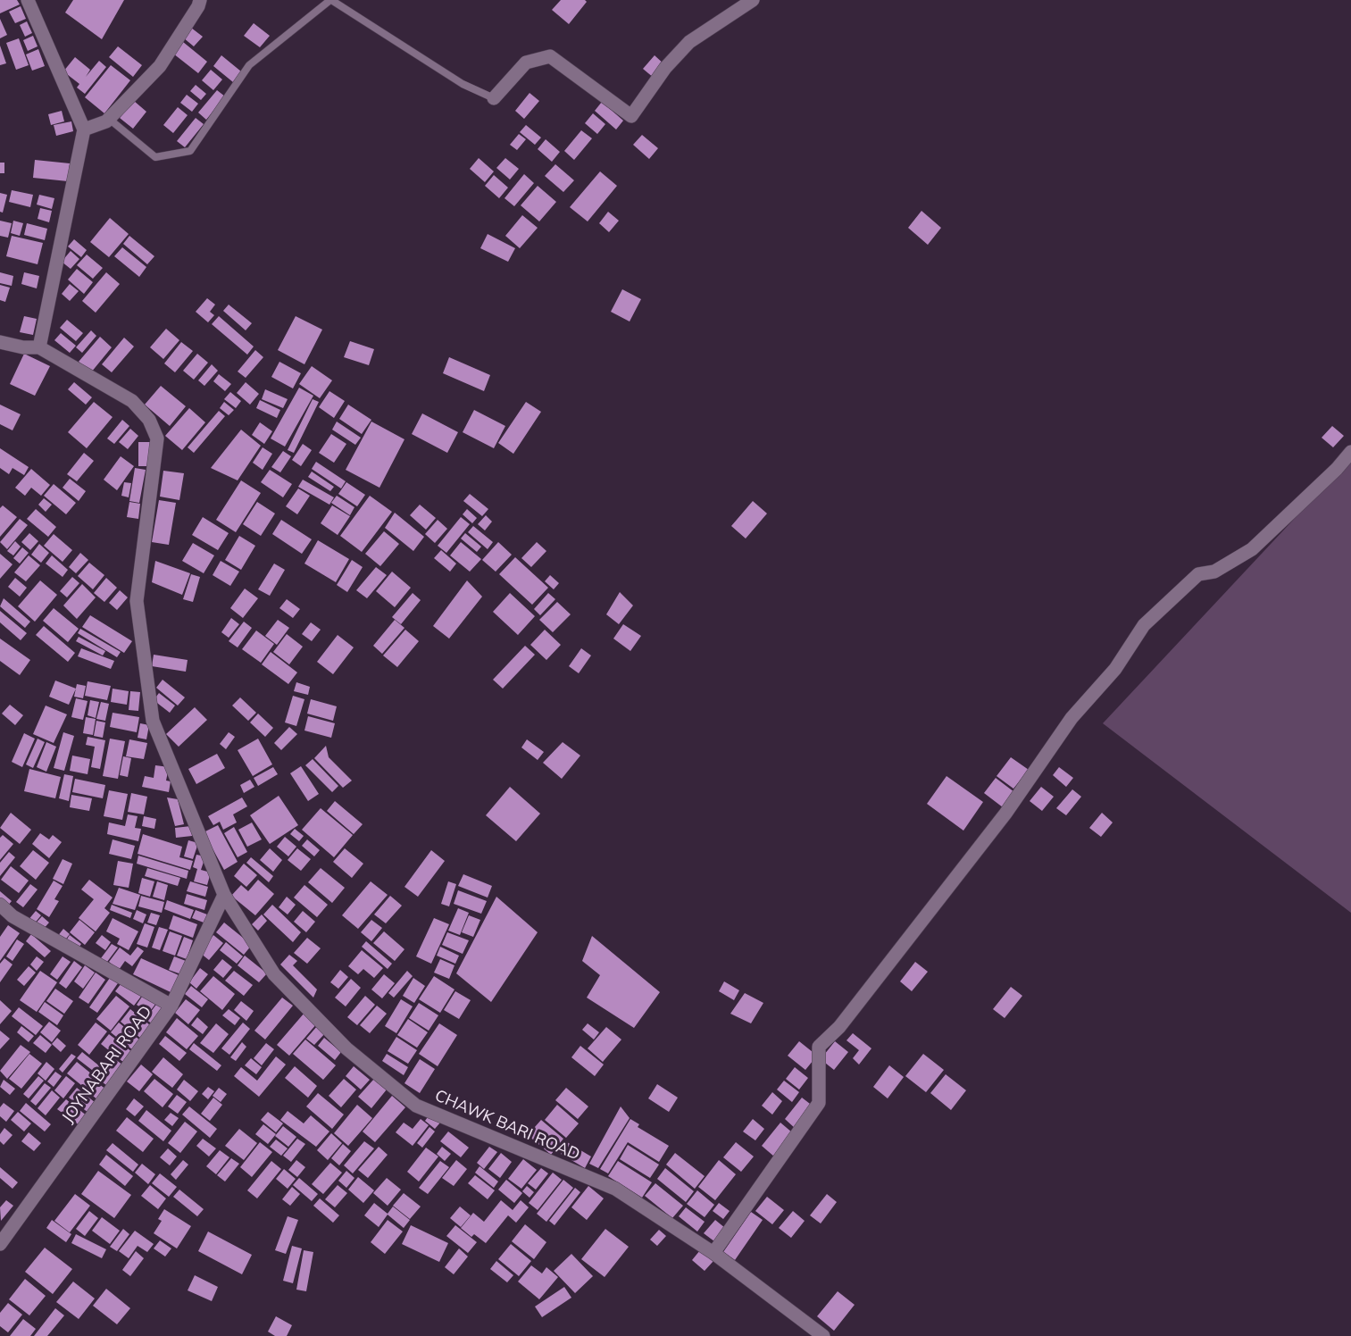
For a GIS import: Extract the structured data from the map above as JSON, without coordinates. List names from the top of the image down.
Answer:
{
  "streets": {
    "street": ["JOYNABARI ROAD", "CHAWK BARI ROAD"]
  },
  "crossings": [
    ["JOYNABARI ROAD", "CHAWK BARI ROAD"]
  ]
}
